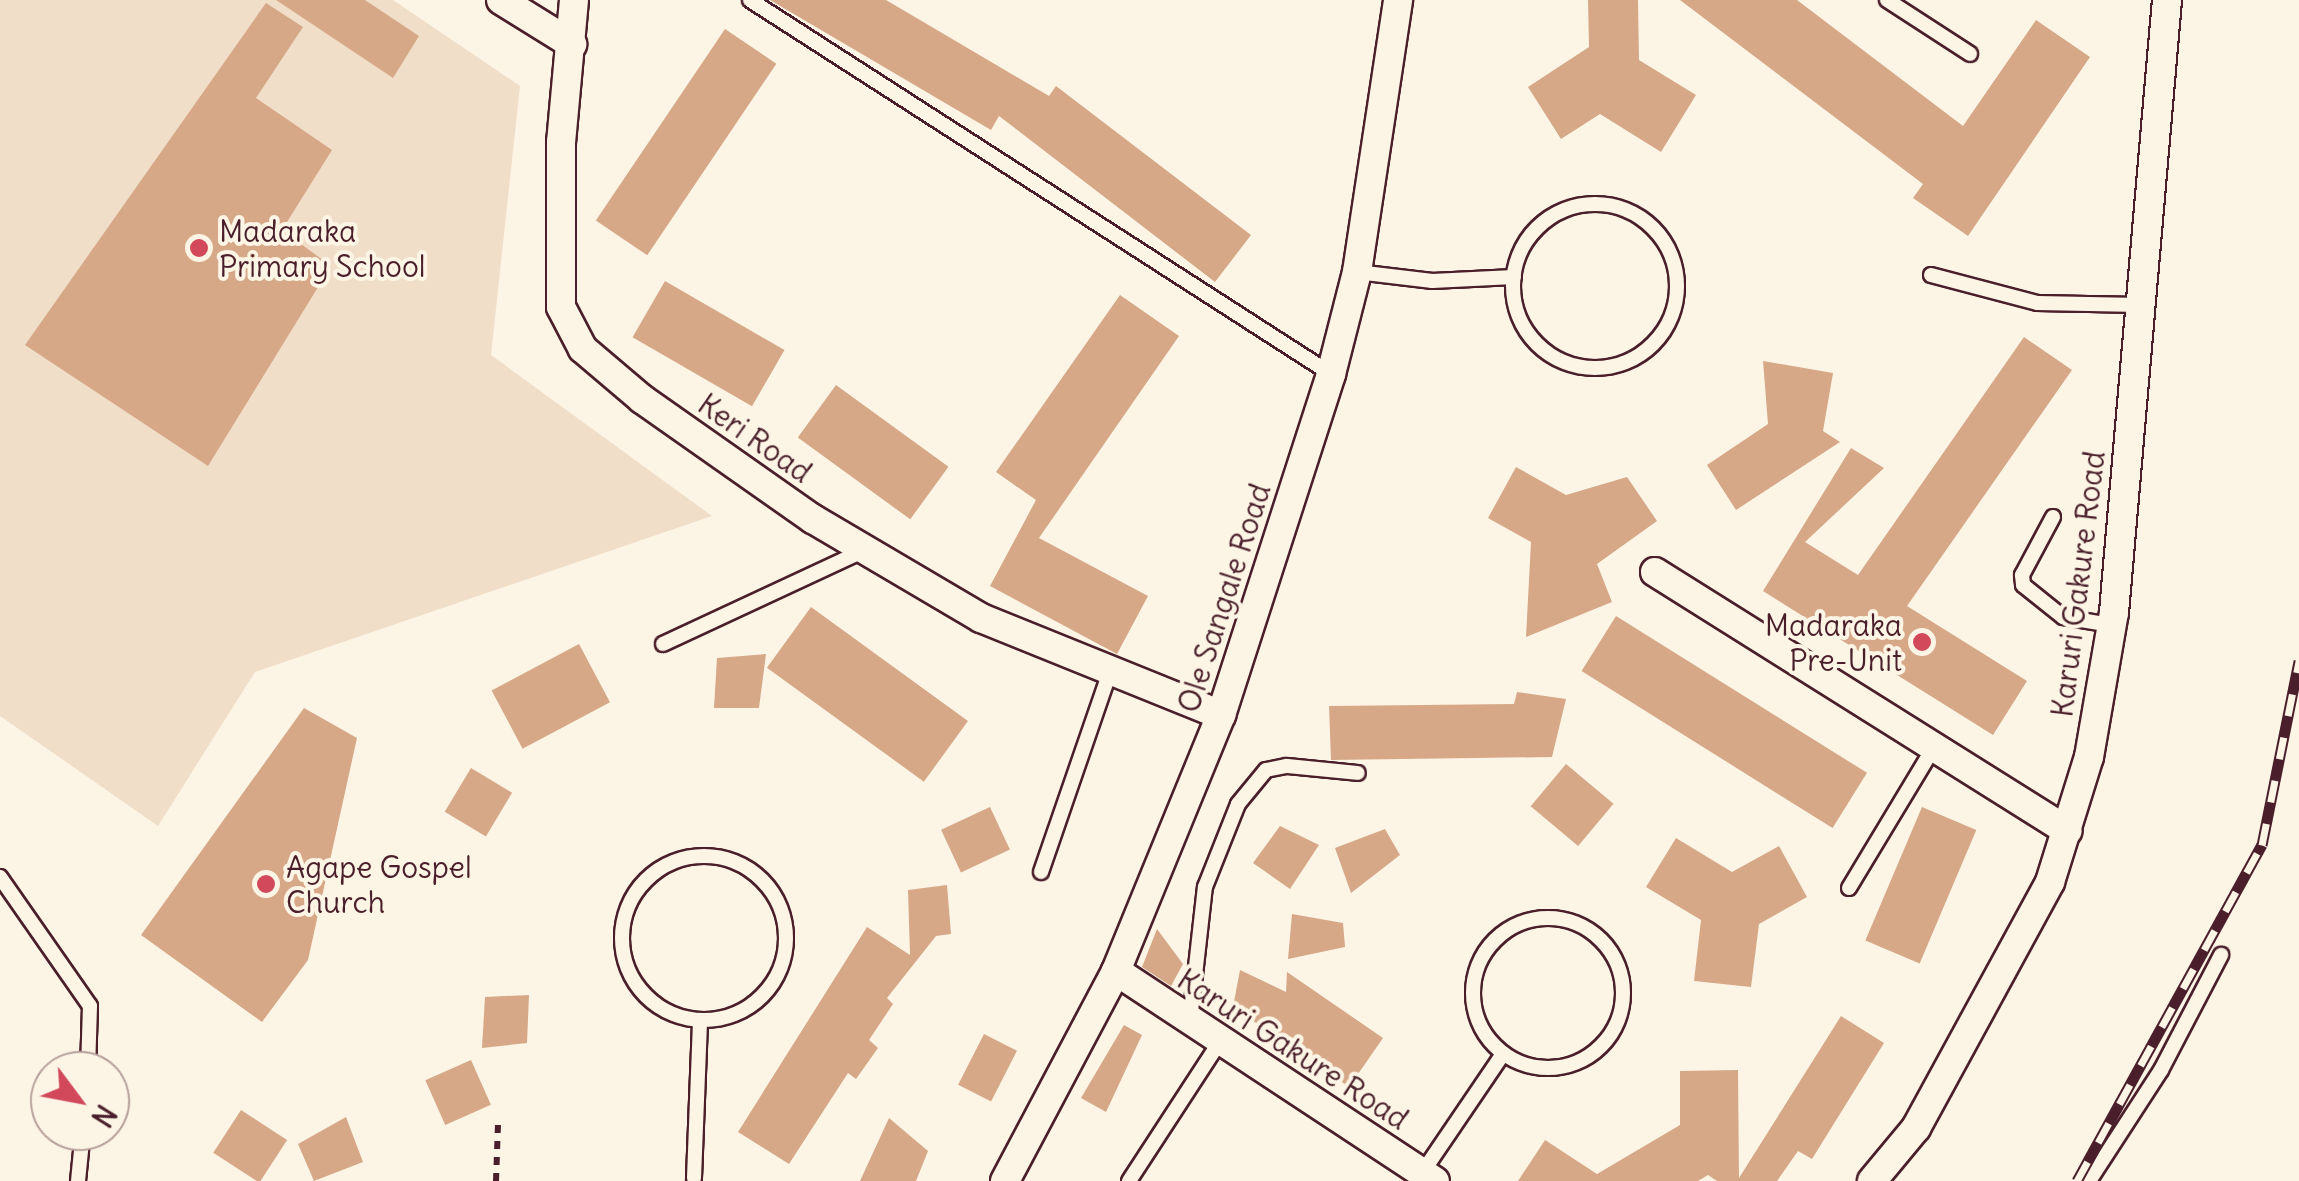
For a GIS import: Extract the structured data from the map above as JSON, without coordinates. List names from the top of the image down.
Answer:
{
  "streets": {
    "street": ["Keri Road", "Karuri Gakure Road", "Ole Sangale Road"]
  },
  "crossings": [
    ["Keri Road", "Ole Sangale Road"],
    ["Karuri Gakure Road", "Ole Sangale Road"]
  ],
  "places": ["Madaraka Primary School", "Madaraka Pre-Unit", "Agape Gospel Church"],
  "north": "bottom right"
}
